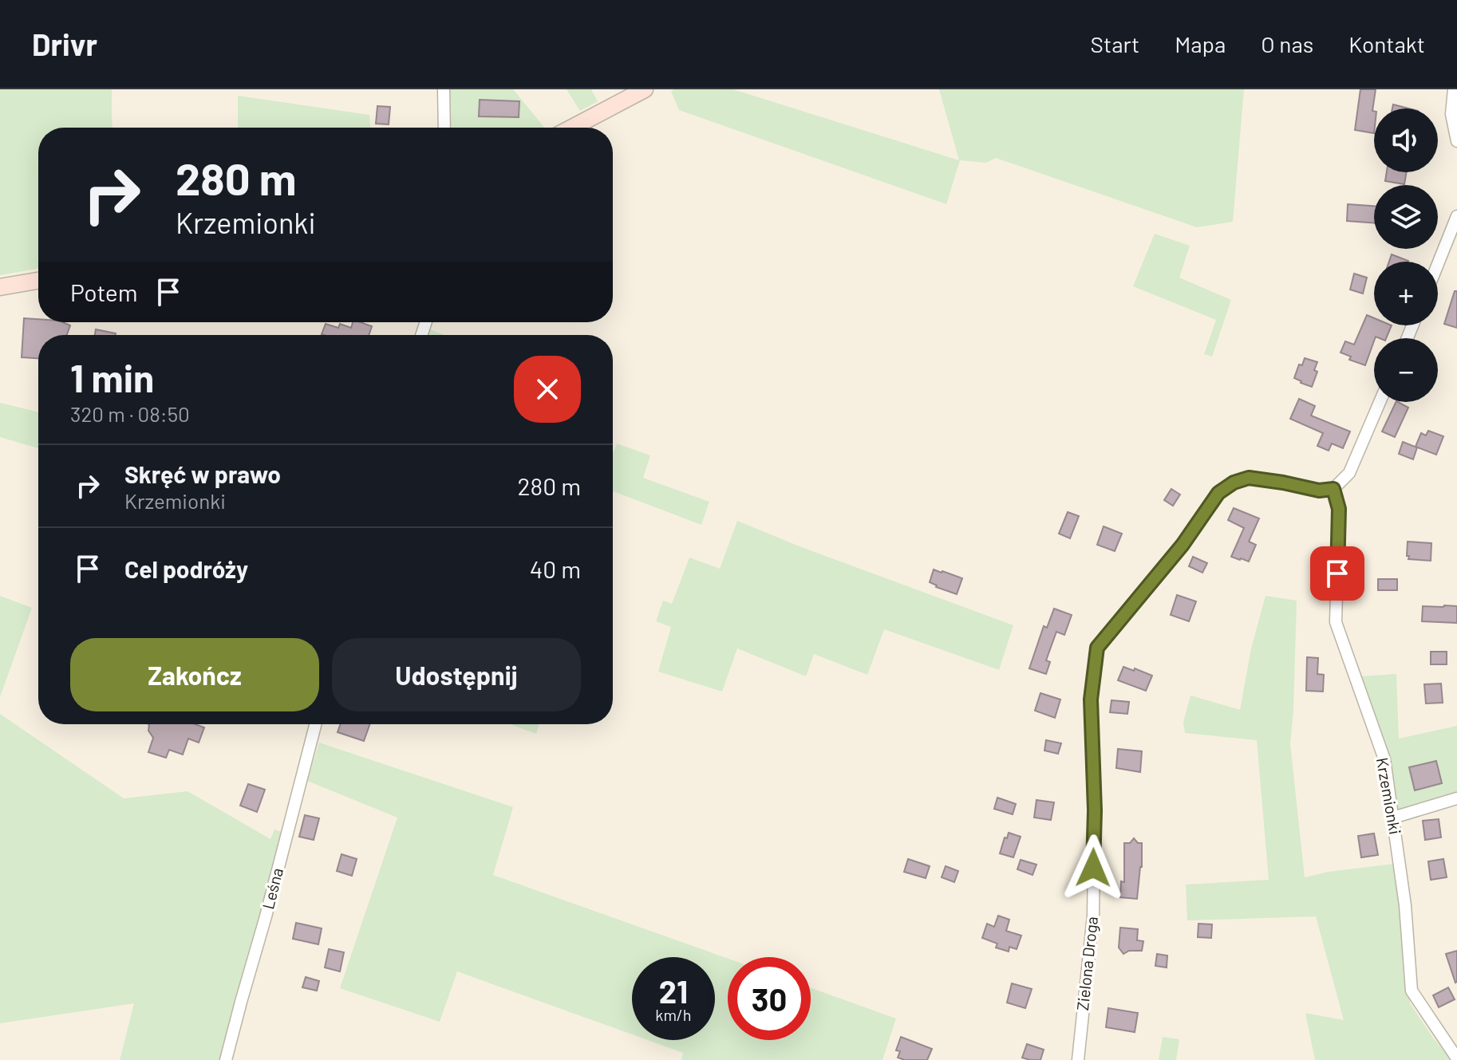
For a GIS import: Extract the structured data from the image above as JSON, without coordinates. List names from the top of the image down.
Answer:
{
  "streets": {
    "street": ["Krzemionki", "Leśna", "Zielona Droga"]
  },
  "crossings": [
    ["Krzemionki", "Zielona Droga"]
  ],
  "page": {
    "header": "Drivr",
    "nav": [
      "Start",
      "Mapa",
      "O nas",
      "Kontakt"
    ],
    "map_buttons": ["+", "−"],
    "turn": ["280 m", "Krzemionki"],
    "then": "Potem",
    "heading": ["1 min", "320 m · 08:50"],
    "list": [
      {
        "name": "Skręć w prawo",
        "note": "Krzemionki",
        "value": "280 m"
      },
      {
        "name": "Cel podróży",
        "value": "40 m"
      }
    ],
    "buttons": ["Zakończ", "Udostępnij"],
    "speed": "21 km/h",
    "limit": "30"
  }
}
